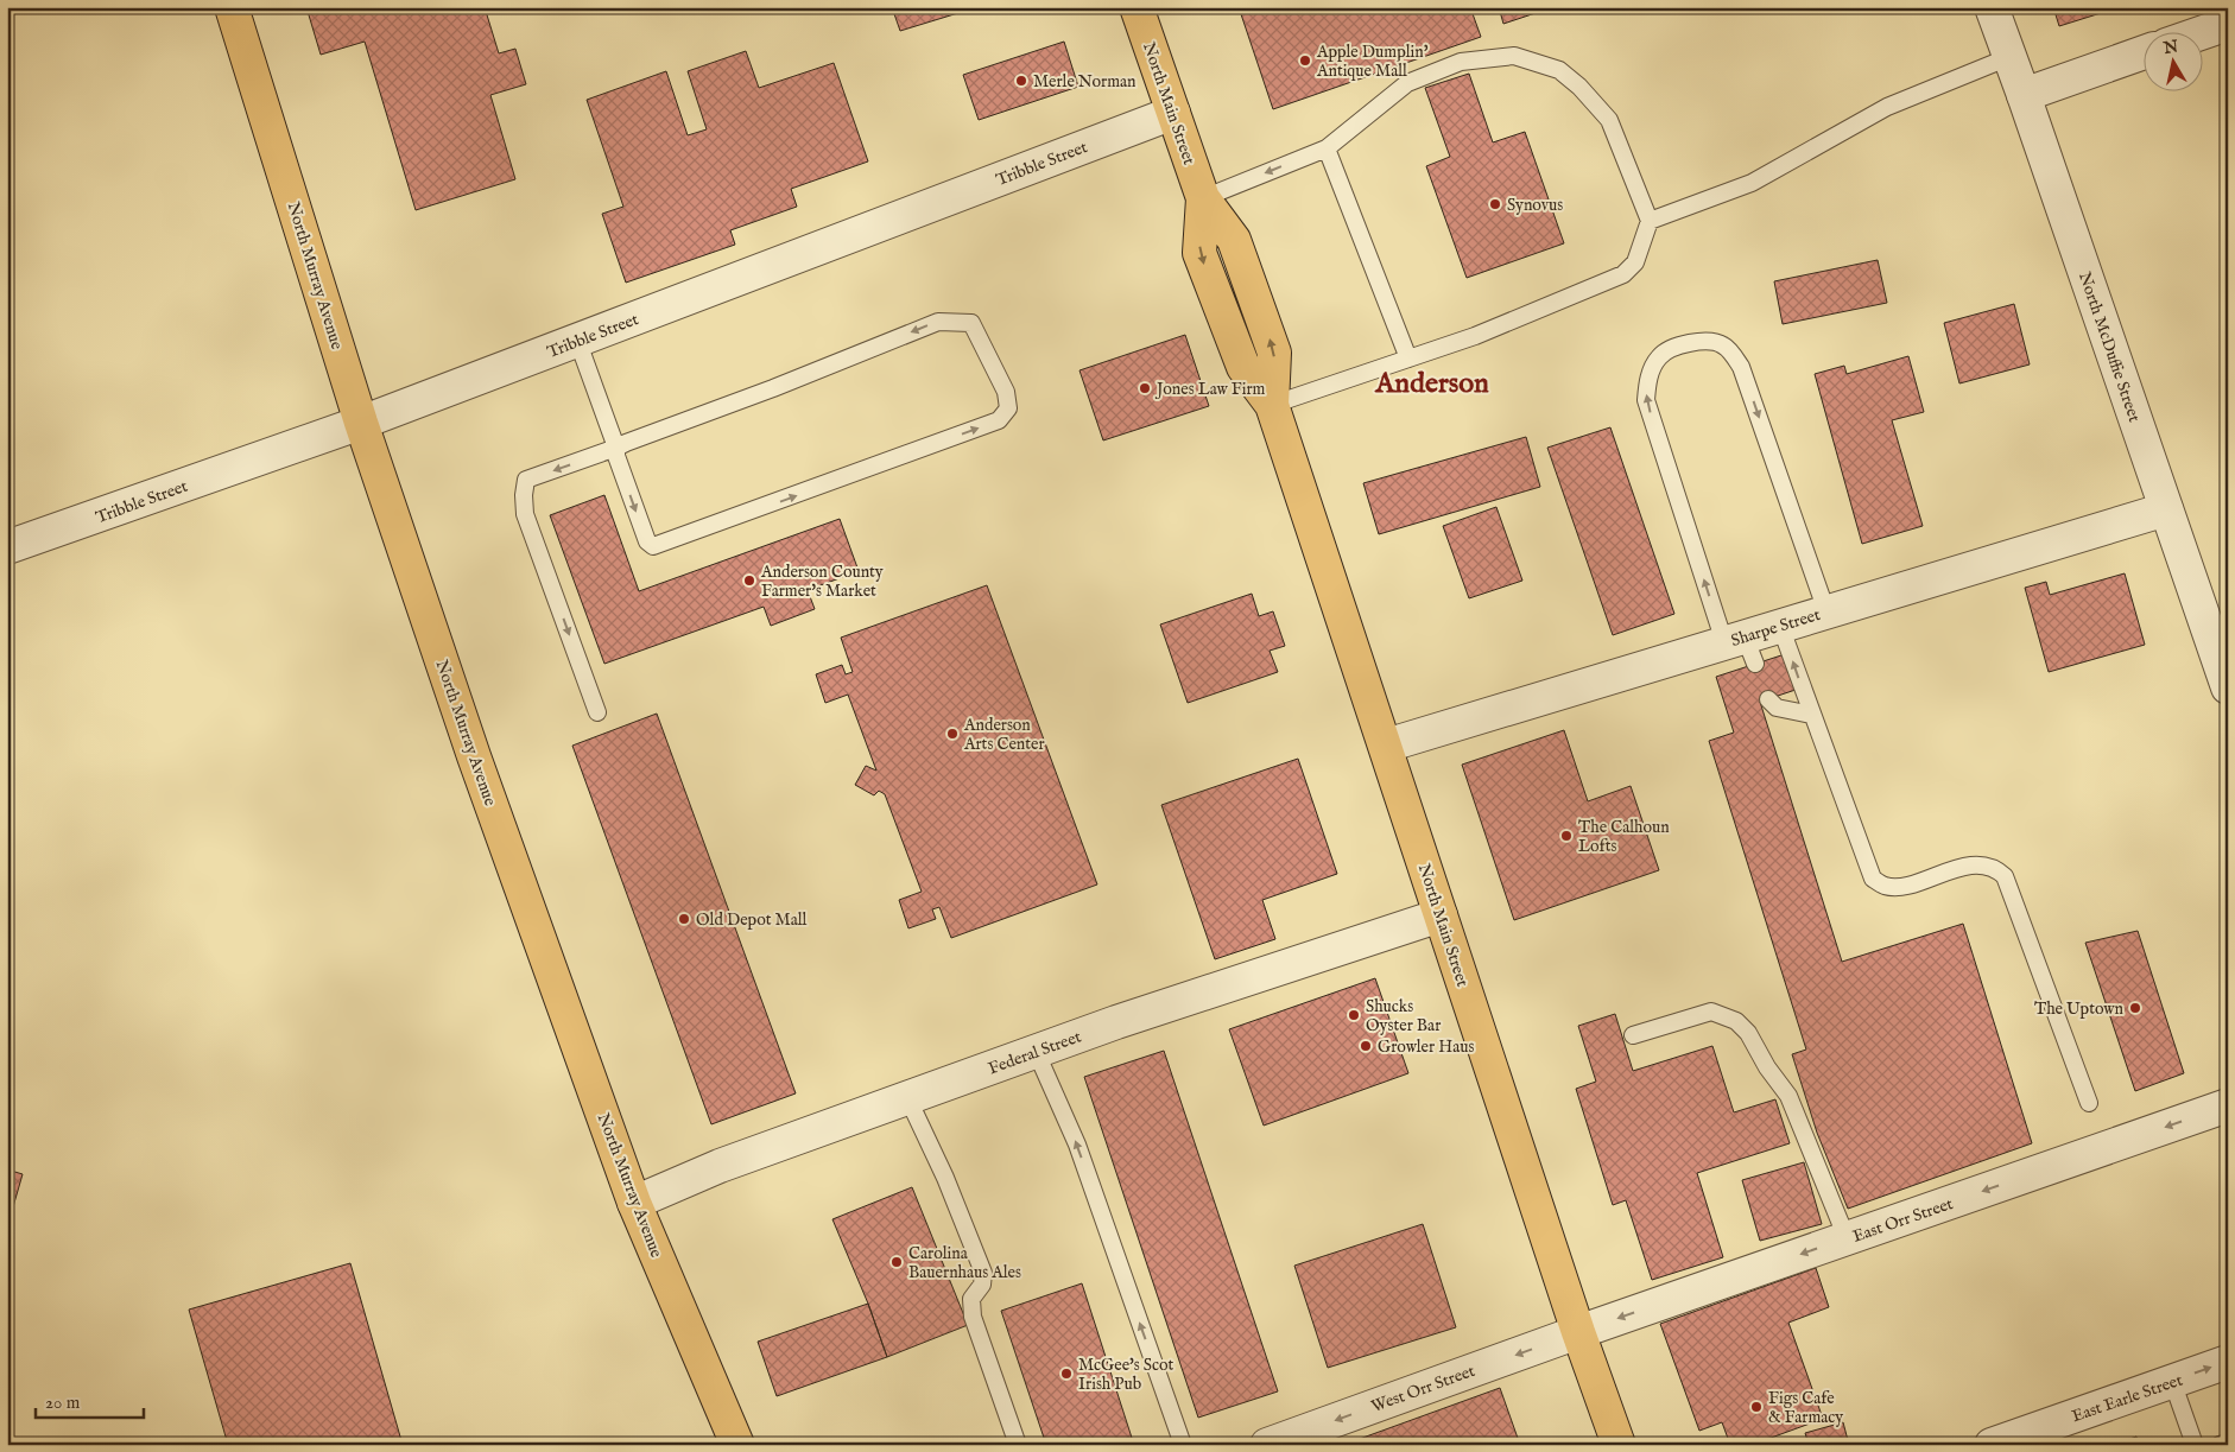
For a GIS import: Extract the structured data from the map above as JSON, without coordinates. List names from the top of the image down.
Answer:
{
  "streets": {
    "main road": ["North Main Street", "North Murray Avenue"],
    "street": [
      "Tribble Street",
      "North McDuffie Street",
      "Sharpe Street",
      "Federal Street",
      "East Orr Street",
      "West Orr Street",
      "East Earle Street"
    ]
  },
  "crossings": [
    ["North Main Street", "Tribble Street"],
    ["North Main Street", "Sharpe Street"],
    ["North Main Street", "Federal Street"],
    ["North Main Street", "East Orr Street"],
    ["North Main Street", "West Orr Street"],
    ["Tribble Street", "North Murray Avenue"],
    ["North Murray Avenue", "Federal Street"],
    ["North McDuffie Street", "Sharpe Street"],
    ["East Orr Street", "West Orr Street"]
  ],
  "one_way": ["East Orr Street", "West Orr Street"],
  "districts": ["Anderson"],
  "places": [
    "Apple Dumplin' Antique Mall",
    "Merle Norman",
    "Synovus",
    "Jones Law Firm",
    "Anderson County Farmer's Market",
    "Anderson Arts Center",
    "The Calhoun Lofts",
    "Old Depot Mall",
    "The Uptown",
    "Shucks Oyster Bar",
    "Growler Haus",
    "Carolina Bauernhaus Ales",
    "McGee's Scot Irish Pub",
    "Figs Cafe & Farmacy"
  ],
  "scale_bar": "20 m",
  "north": "top"
}
